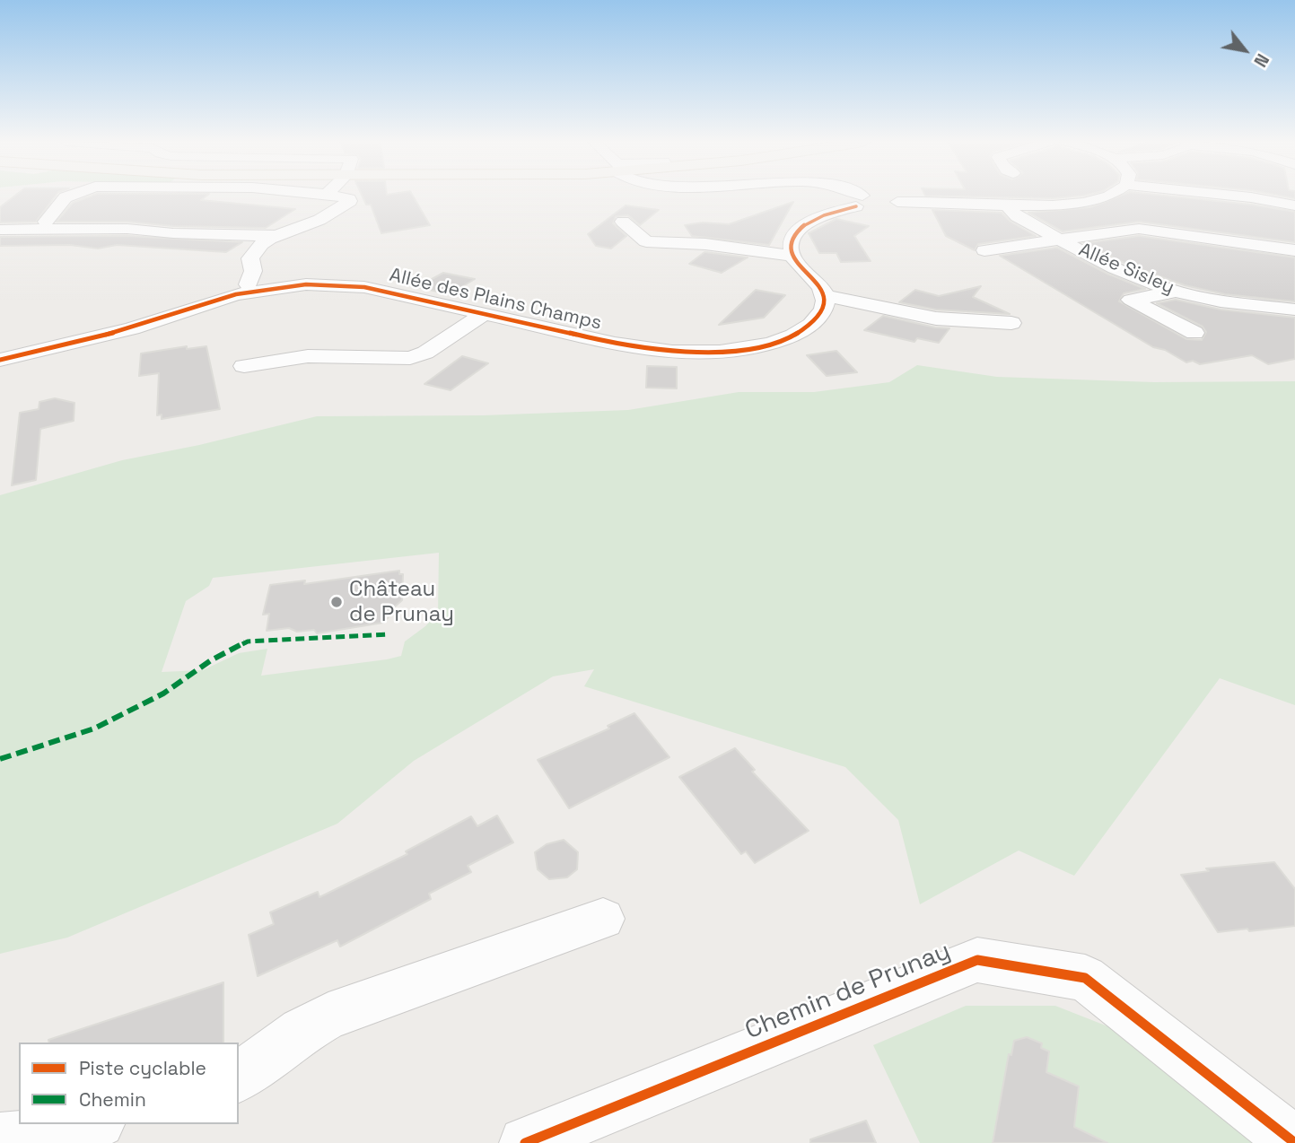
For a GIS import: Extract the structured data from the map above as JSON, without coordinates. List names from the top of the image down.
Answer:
{
  "streets": {
    "street": ["Allée Sisley", "Allée des Plains Champs", "Chemin de Prunay"]
  },
  "places": ["Château de Prunay"],
  "legend": ["Piste cyclable", "Chemin"],
  "north": "bottom right"
}
